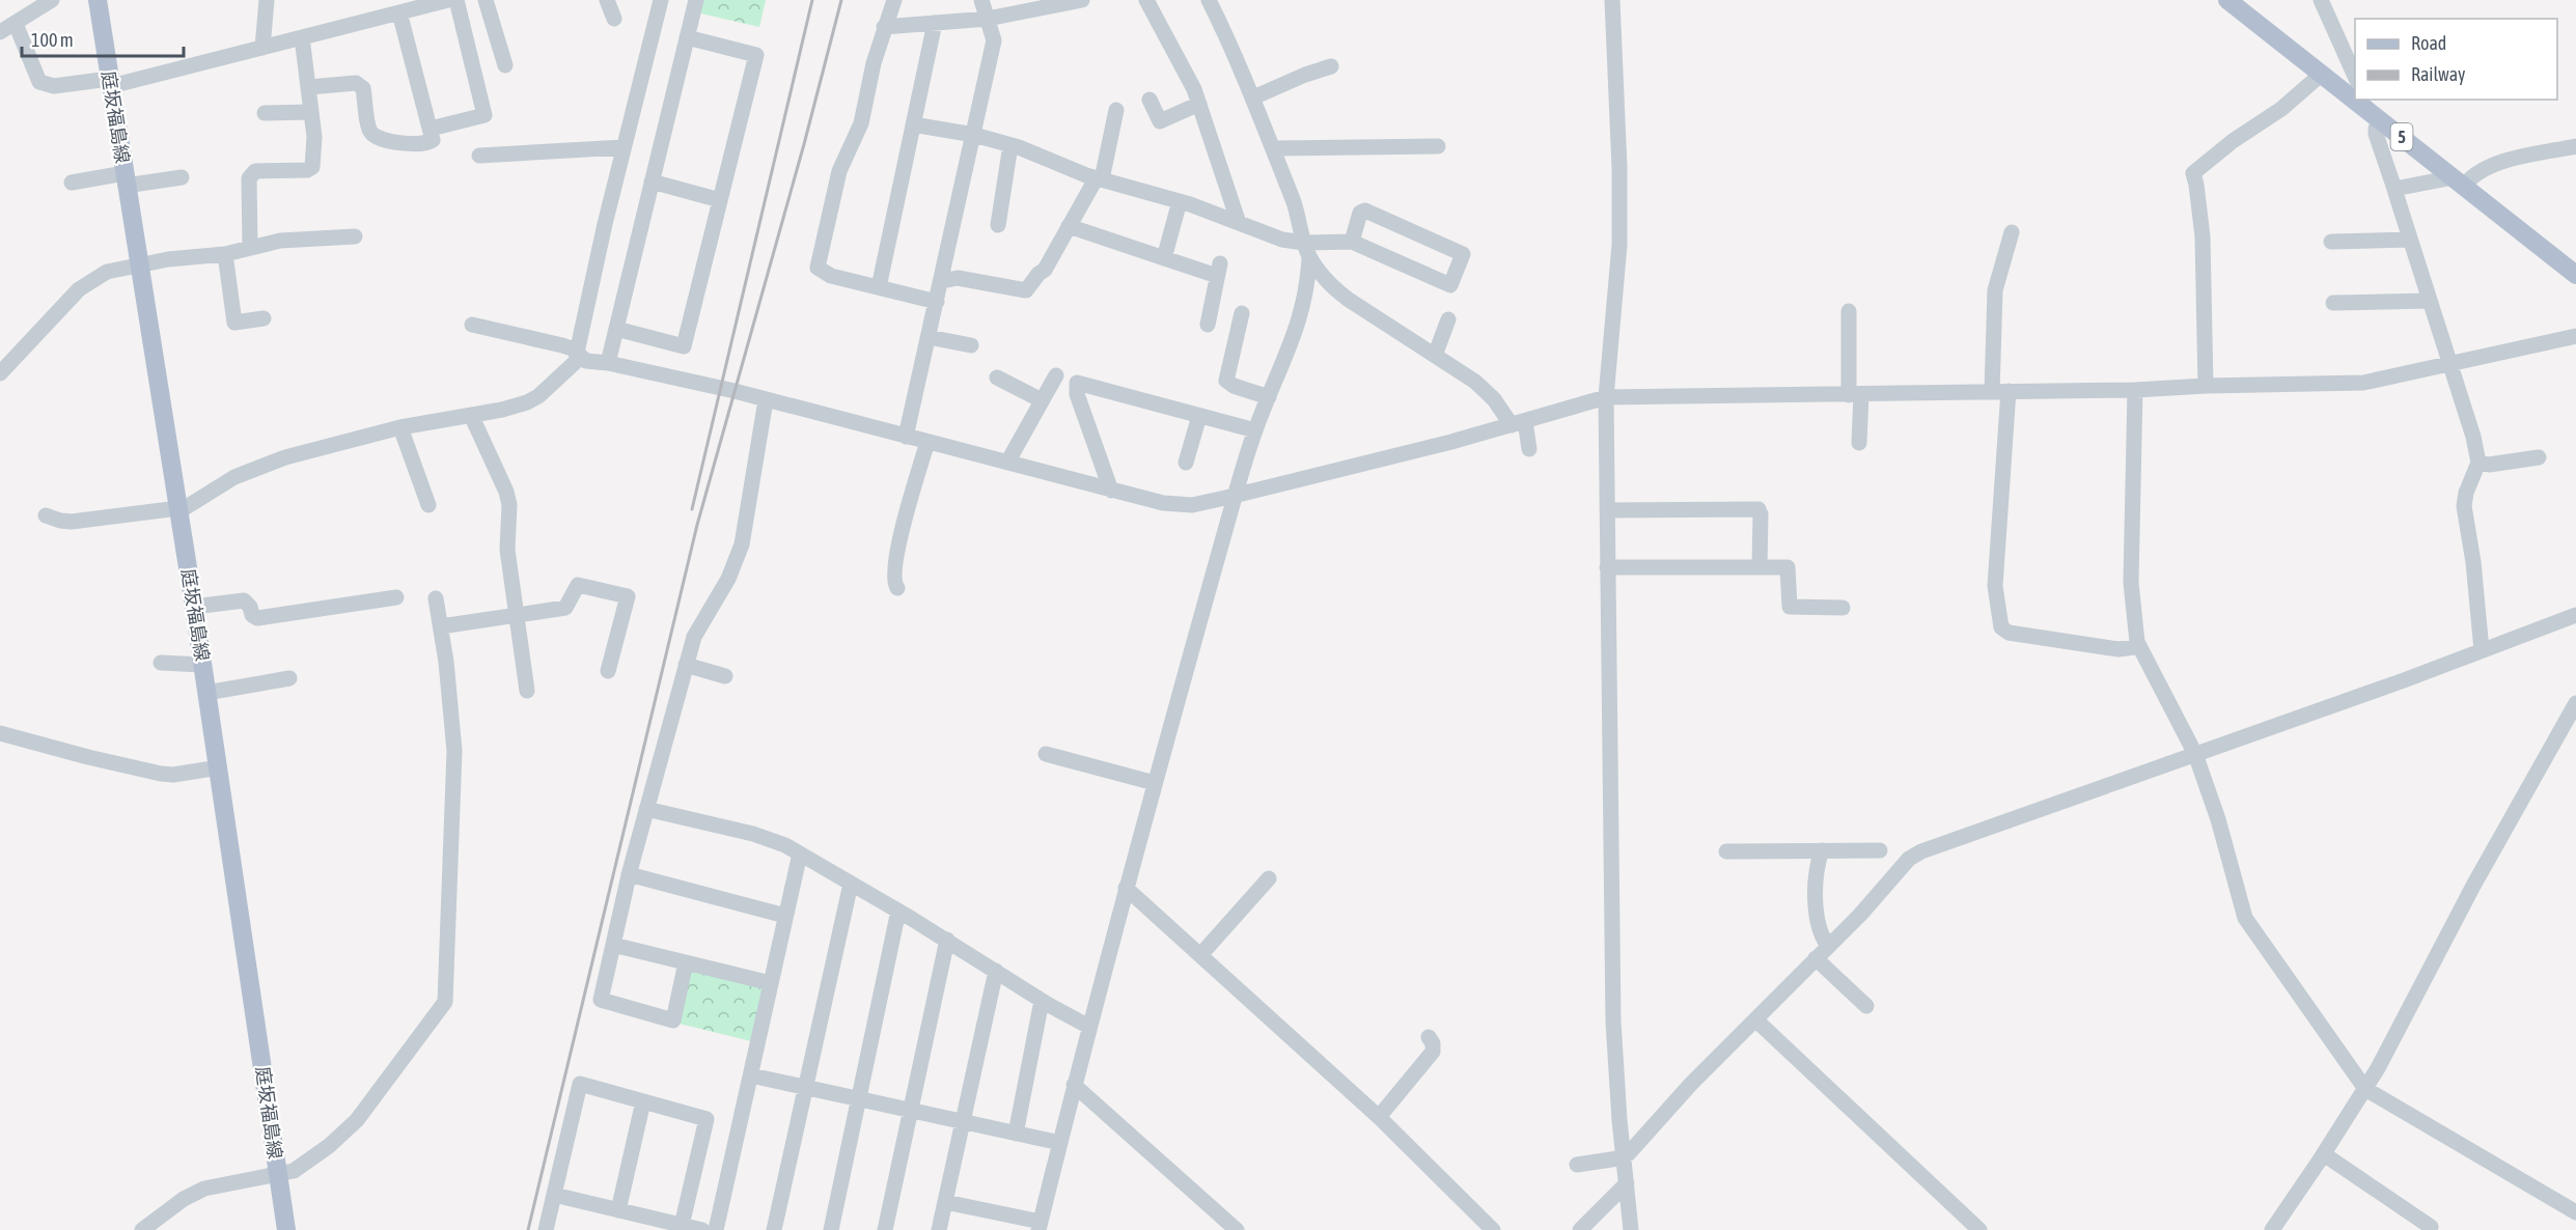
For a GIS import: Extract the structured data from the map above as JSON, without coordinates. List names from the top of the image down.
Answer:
{
  "streets": {
    "main road": ["庭坂福島線", "5"]
  },
  "legend": ["Road", "Railway"],
  "scale_bar": "100 m"
}
